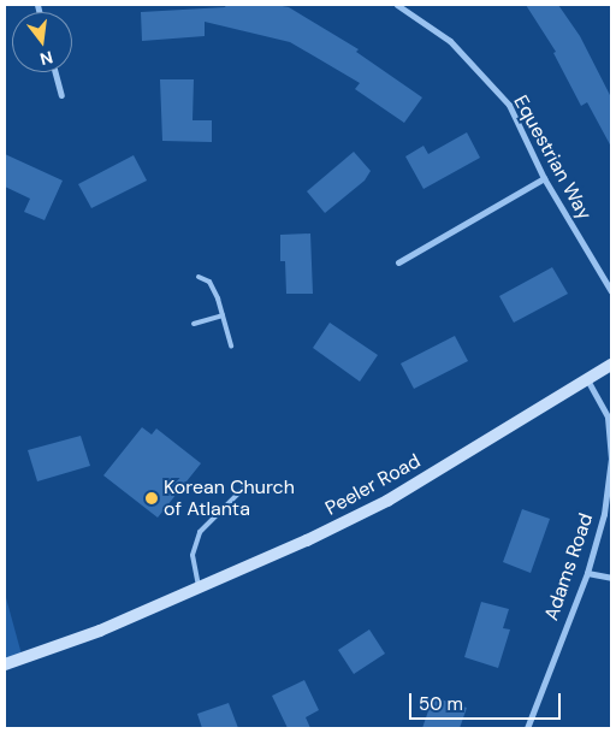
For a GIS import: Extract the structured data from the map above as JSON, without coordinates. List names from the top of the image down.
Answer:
{
  "streets": {
    "street": ["Equestrian Way", "Peeler Road", "Adams Road"]
  },
  "crossings": [
    ["Peeler Road", "Adams Road"]
  ],
  "places": ["Korean Church of Atlanta"],
  "scale_bar": "50 m",
  "north": "bottom"
}
